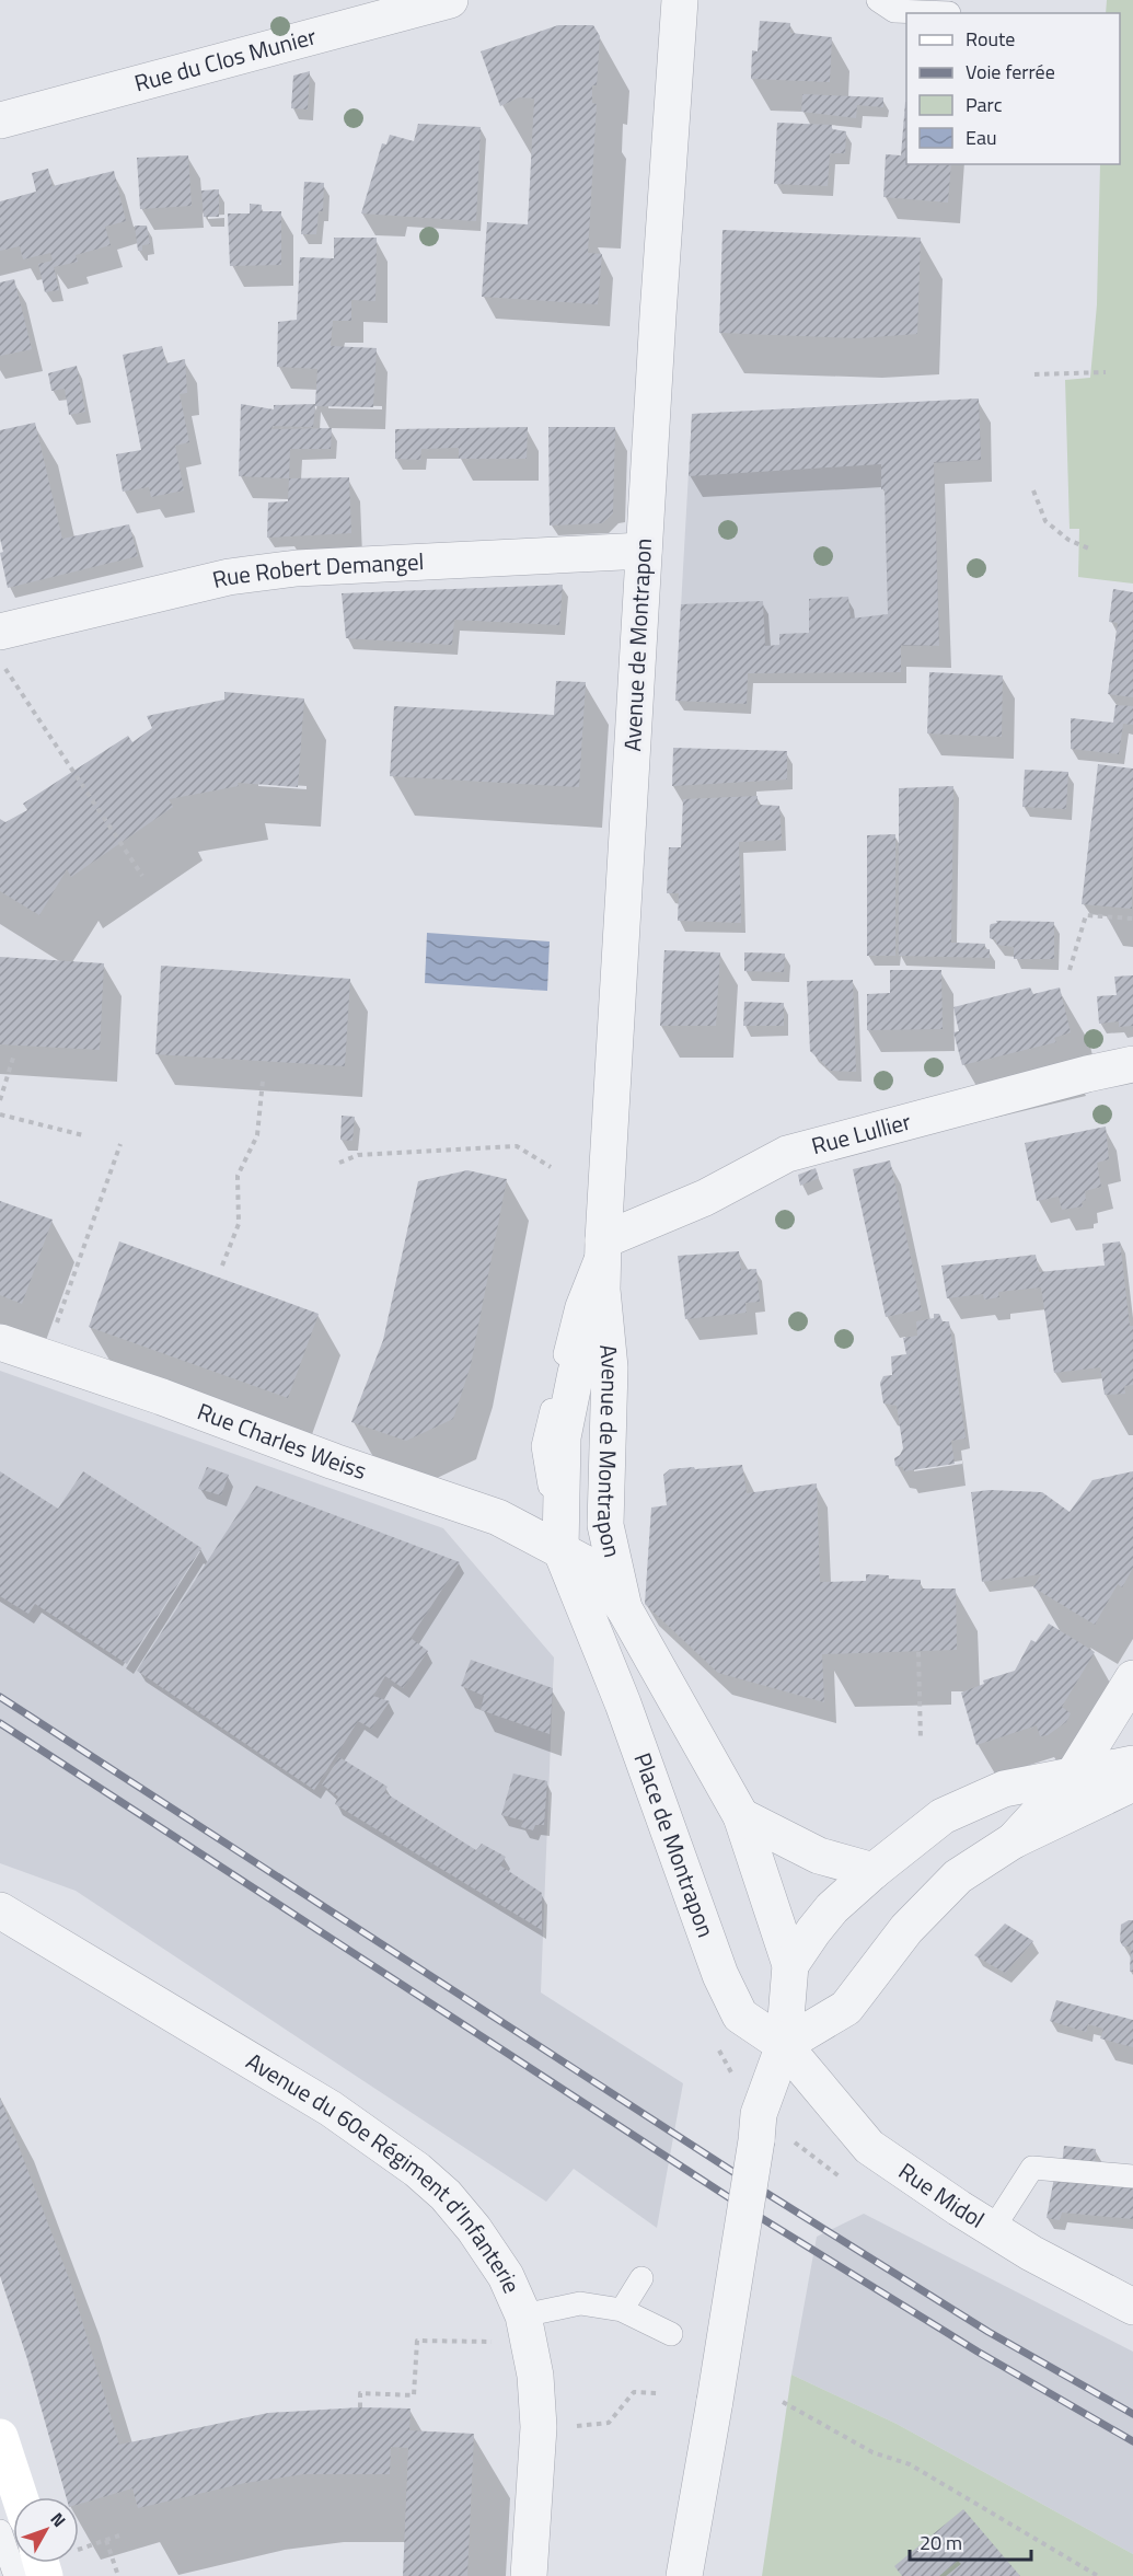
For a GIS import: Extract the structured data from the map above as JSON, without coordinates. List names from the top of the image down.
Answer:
{
  "streets": {
    "street": [
      "Rue du Clos Munier",
      "Rue Robert Demangel",
      "Avenue de Montrapon",
      "Rue Lullier",
      "Rue Charles Weiss",
      "Place de Montrapon",
      "Avenue du 60e Régiment d'Infanterie",
      "Rue Midol"
    ]
  },
  "crossings": [
    ["Rue Robert Demangel", "Avenue de Montrapon"],
    ["Avenue de Montrapon", "Rue Lullier"],
    ["Avenue de Montrapon", "Rue Charles Weiss"],
    ["Avenue de Montrapon", "Place de Montrapon"],
    ["Rue Charles Weiss", "Place de Montrapon"],
    ["Place de Montrapon", "Rue Midol"]
  ],
  "legend": [
    "Route",
    "Voie ferrée",
    "Parc",
    "Eau"
  ],
  "scale_bar": "20 m",
  "north": "top right"
}
